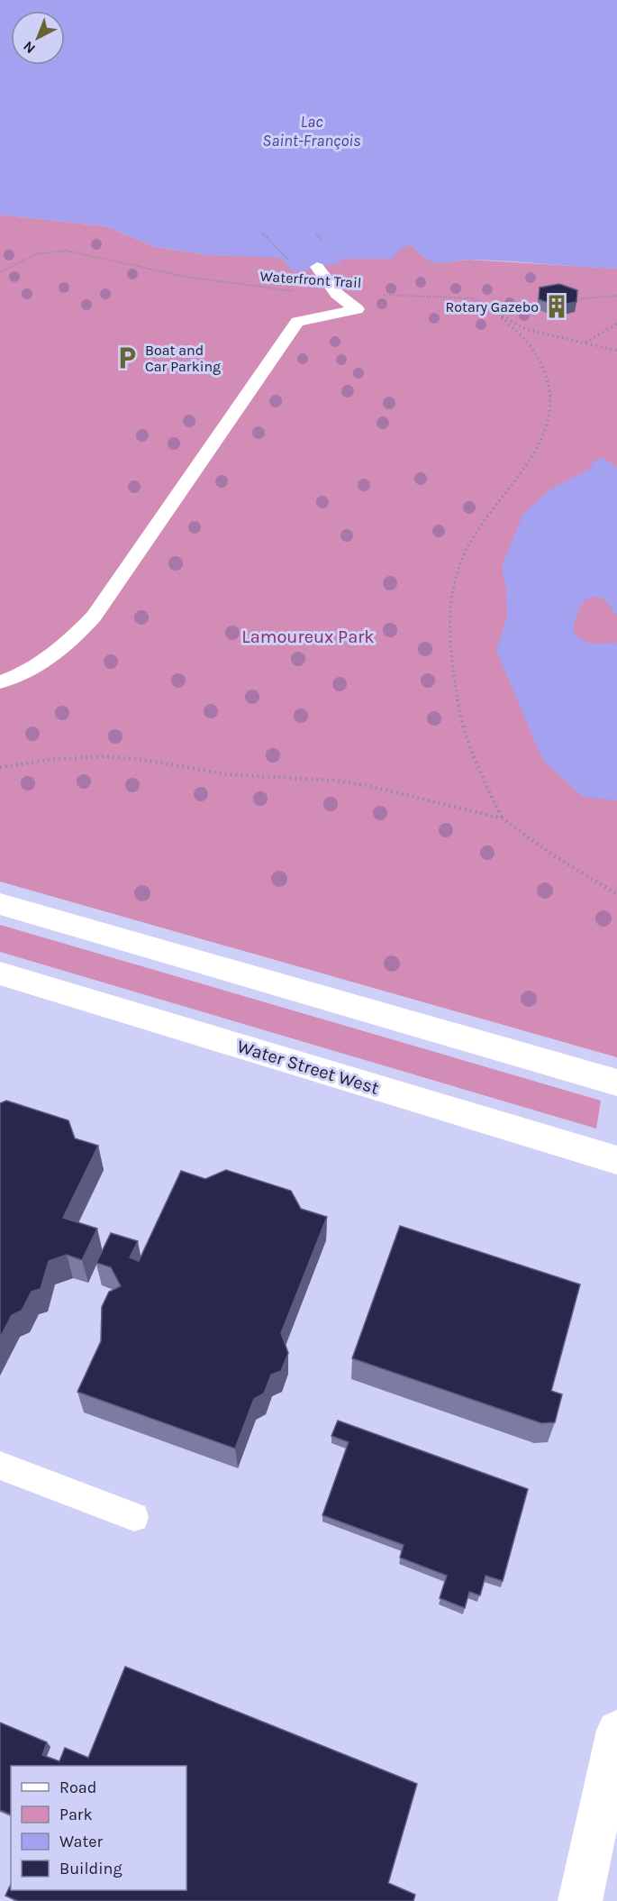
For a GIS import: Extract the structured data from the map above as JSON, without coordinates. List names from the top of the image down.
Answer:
{
  "streets": {
    "main road": ["Water Street West"],
    "path": ["Waterfront Trail"]
  },
  "water": ["Lac Saint-François"],
  "parks": ["Lamoureux Park"],
  "places": {
    "building": ["Rotary Gazebo"],
    "parking": ["Boat and Car Parking"]
  },
  "legend": [
    "Road",
    "Park",
    "Water",
    "Building"
  ],
  "north": "bottom left"
}
